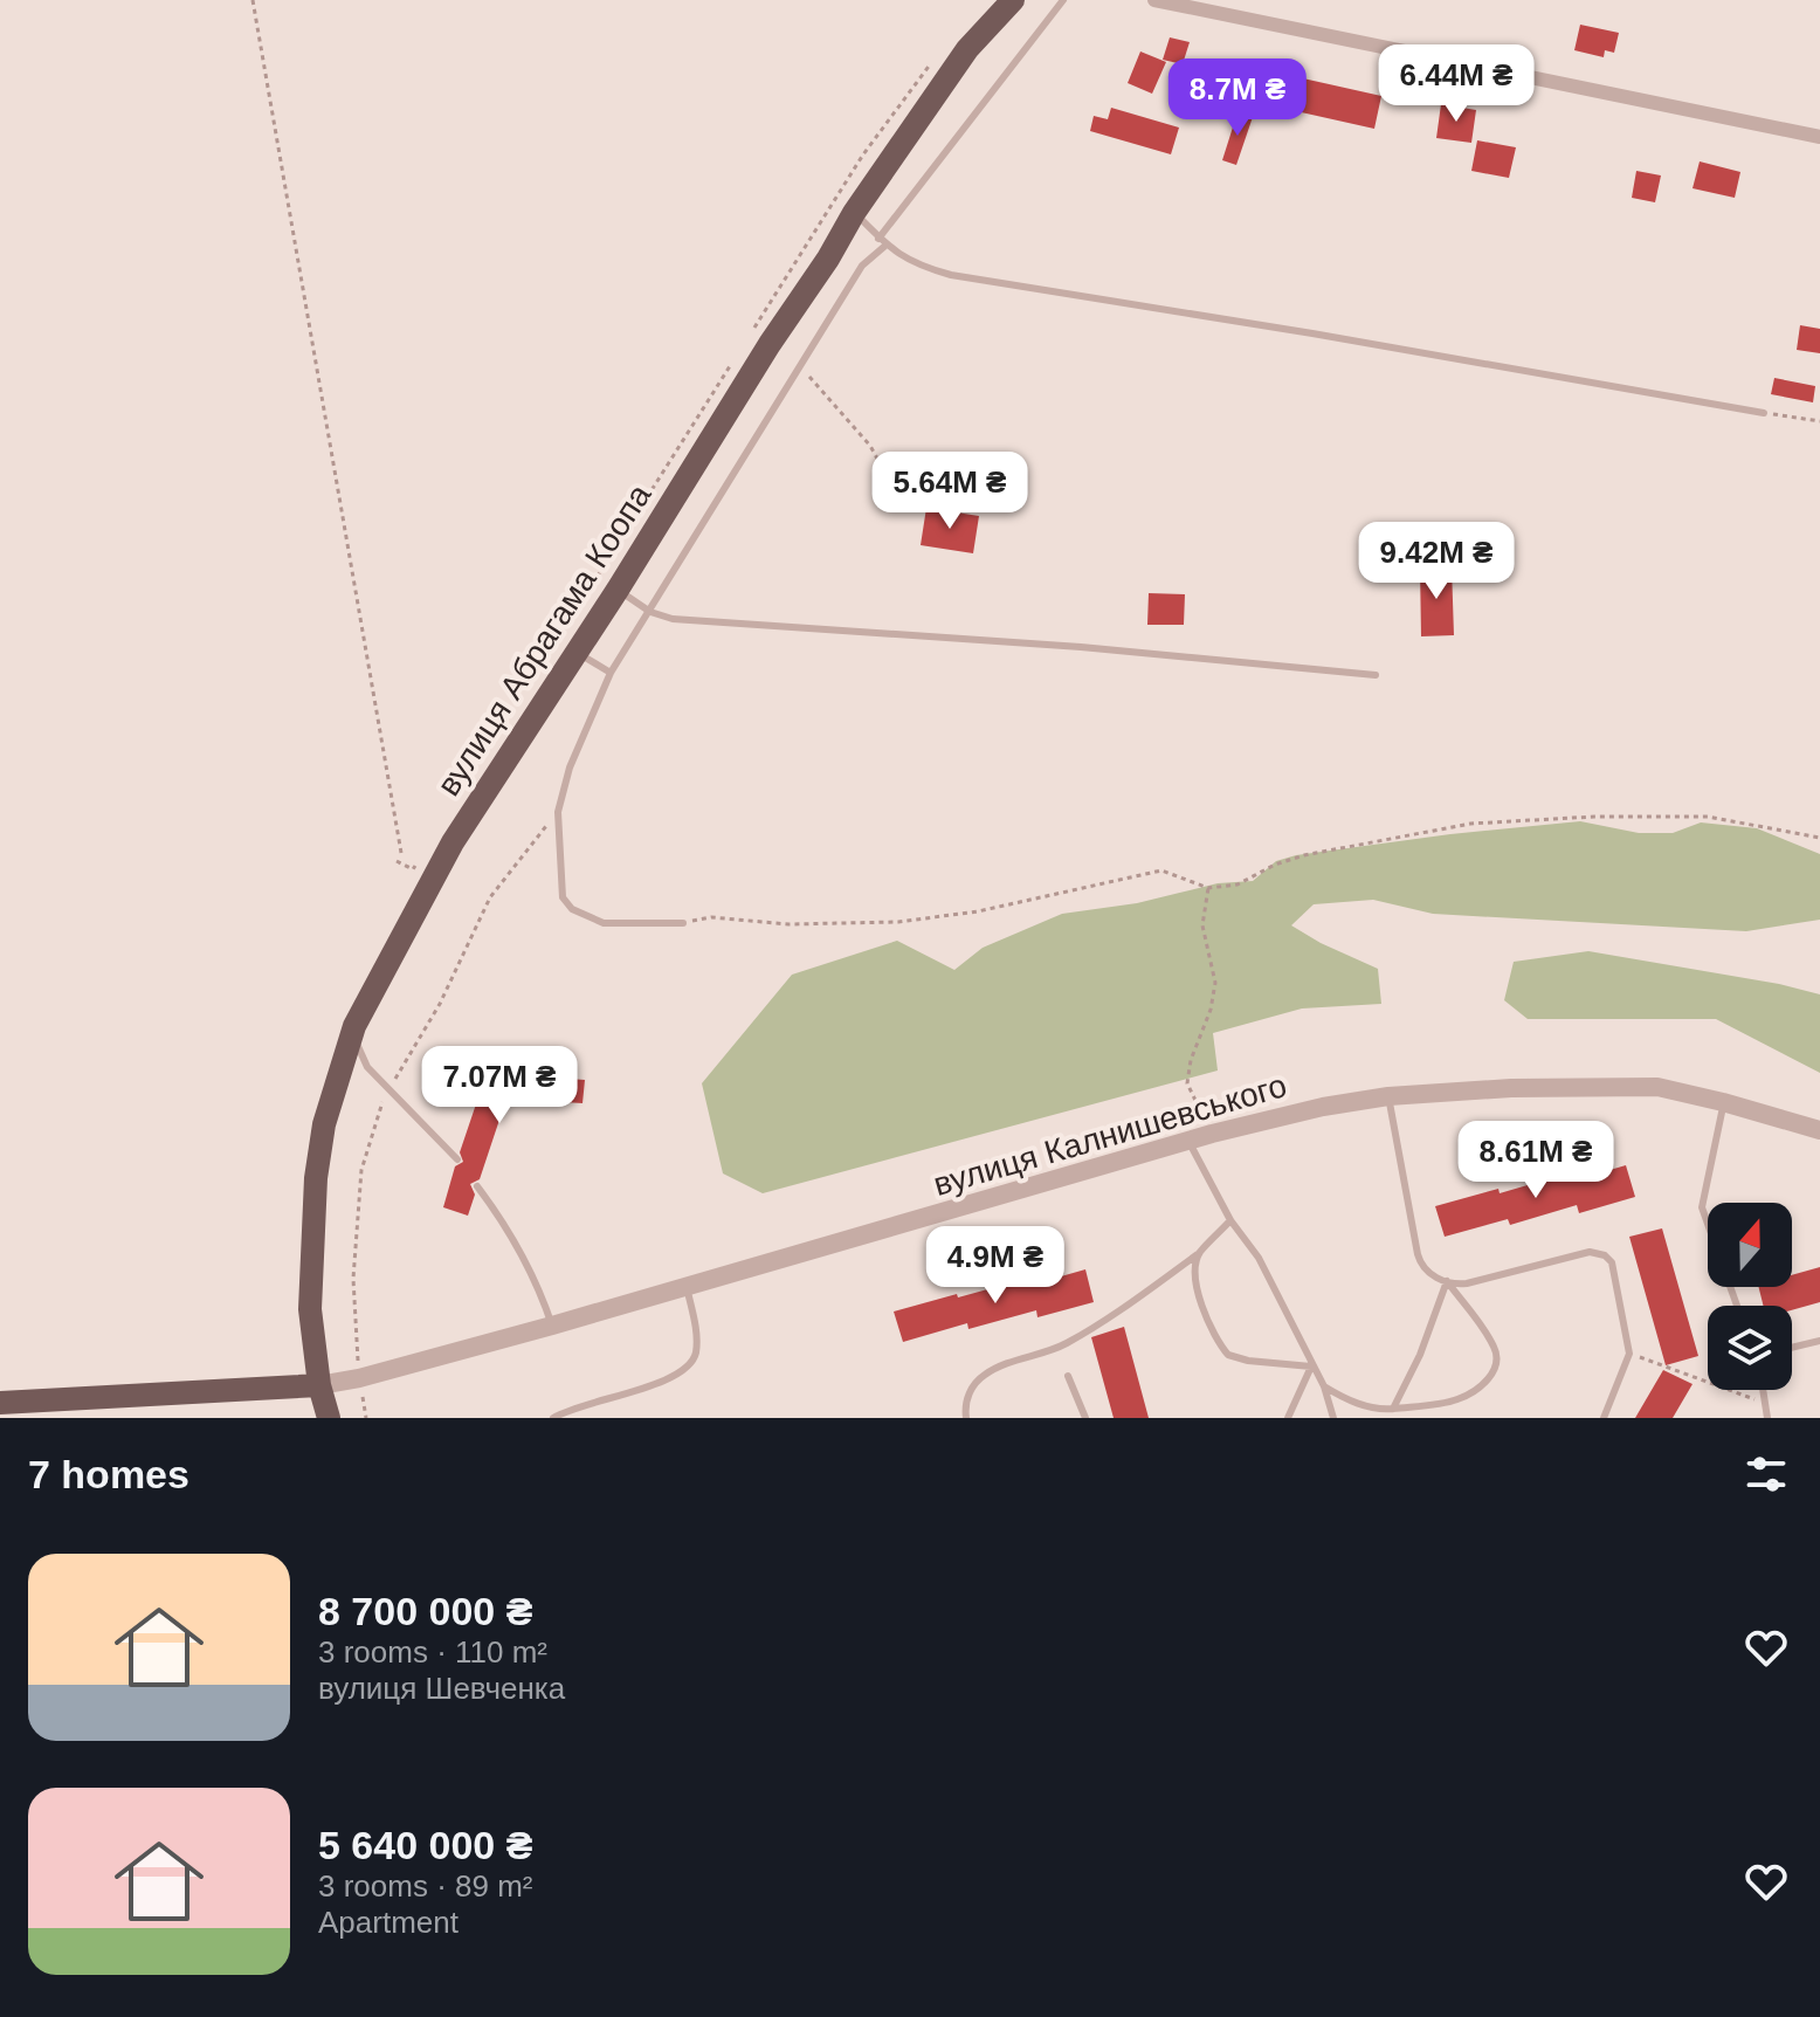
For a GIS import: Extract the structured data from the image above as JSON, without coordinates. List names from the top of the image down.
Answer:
{
  "streets": {
    "main road": ["вулиця Абрагама Коопа"],
    "street": ["вулиця Калнишевського"]
  },
  "crossings": [
    ["вулиця Абрагама Коопа", "вулиця Калнишевського"]
  ],
  "north": "top",
  "page": {
    "price": [
      "6.44M ₴",
      "8.7M ₴",
      "5.64M ₴",
      "9.42M ₴",
      "7.07M ₴",
      "8.61M ₴",
      "4.9M ₴"
    ],
    "heading": "7 homes",
    "list": [
      {
        "name": "8 700 000 ₴",
        "note": "3 rooms · 110 m² · вулиця Шевченка"
      },
      {
        "name": "5 640 000 ₴",
        "note": "3 rooms · 89 m² · Apartment"
      }
    ]
  }
}
